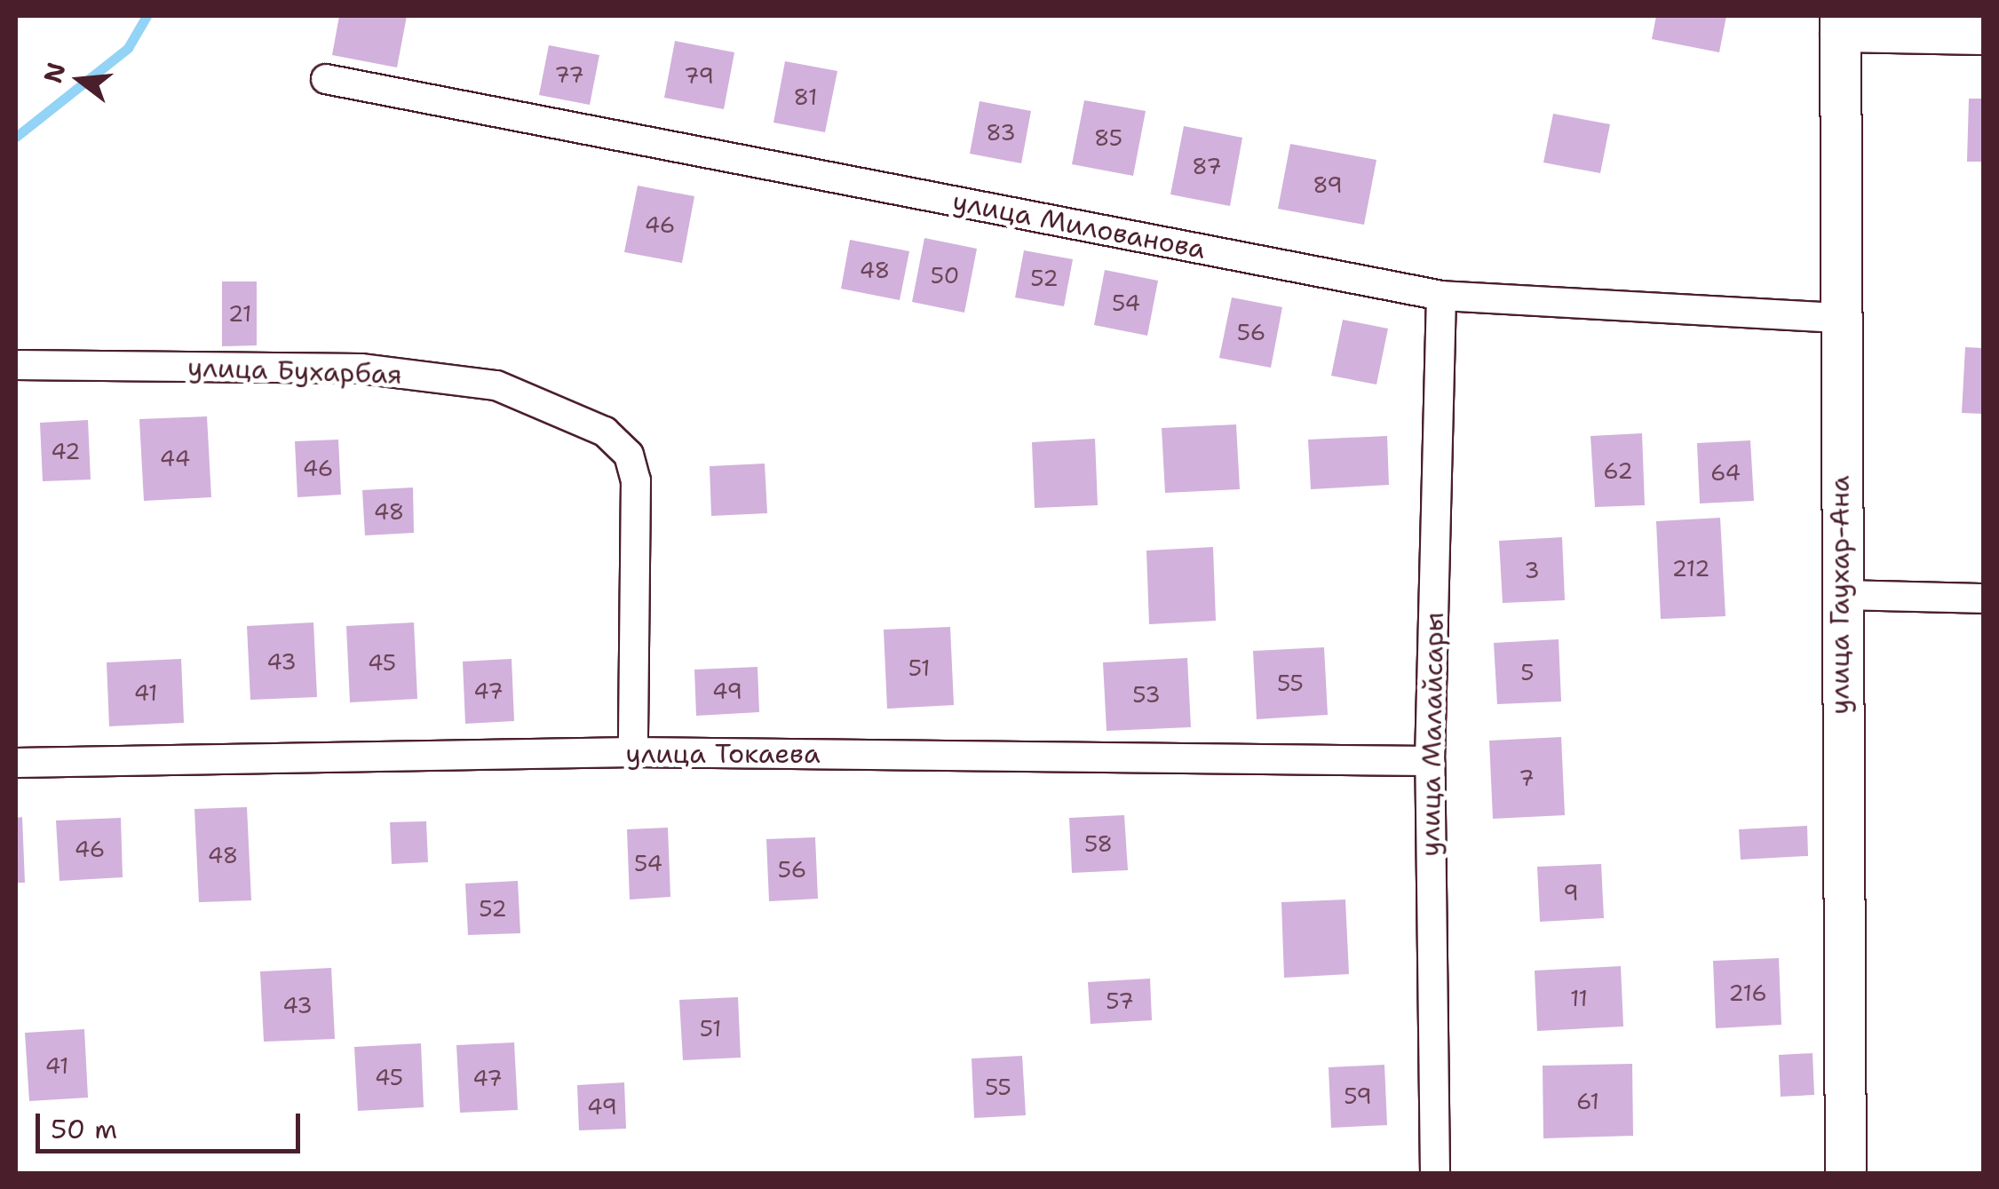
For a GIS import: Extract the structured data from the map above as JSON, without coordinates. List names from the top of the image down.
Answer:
{
  "streets": {
    "street": [
      "улица Милованова",
      "улица Бухарбая",
      "улица Гаухар-Ана",
      "улица Малайсары",
      "улица Токаева"
    ]
  },
  "crossings": [
    ["улица Милованова", "улица Гаухар-Ана"],
    ["улица Милованова", "улица Малайсары"],
    ["улица Бухарбая", "улица Токаева"],
    ["улица Малайсары", "улица Токаева"]
  ],
  "house_numbers": [
    "77",
    "79",
    "81",
    "83",
    "85",
    "87",
    "89",
    "46",
    "48",
    "50",
    "52",
    "54",
    "21",
    "56",
    "42",
    "44",
    "46",
    "62",
    "64",
    "48",
    "212",
    "3",
    "43",
    "45",
    "51",
    "5",
    "55",
    "47",
    "49",
    "41",
    "53",
    "7",
    "58",
    "46",
    "48",
    "54",
    "56",
    "9",
    "52",
    "216",
    "11",
    "57",
    "43",
    "51",
    "41",
    "45",
    "47",
    "55",
    "59",
    "61",
    "49"
  ],
  "scale_bar": "50 m",
  "north": "left"
}
